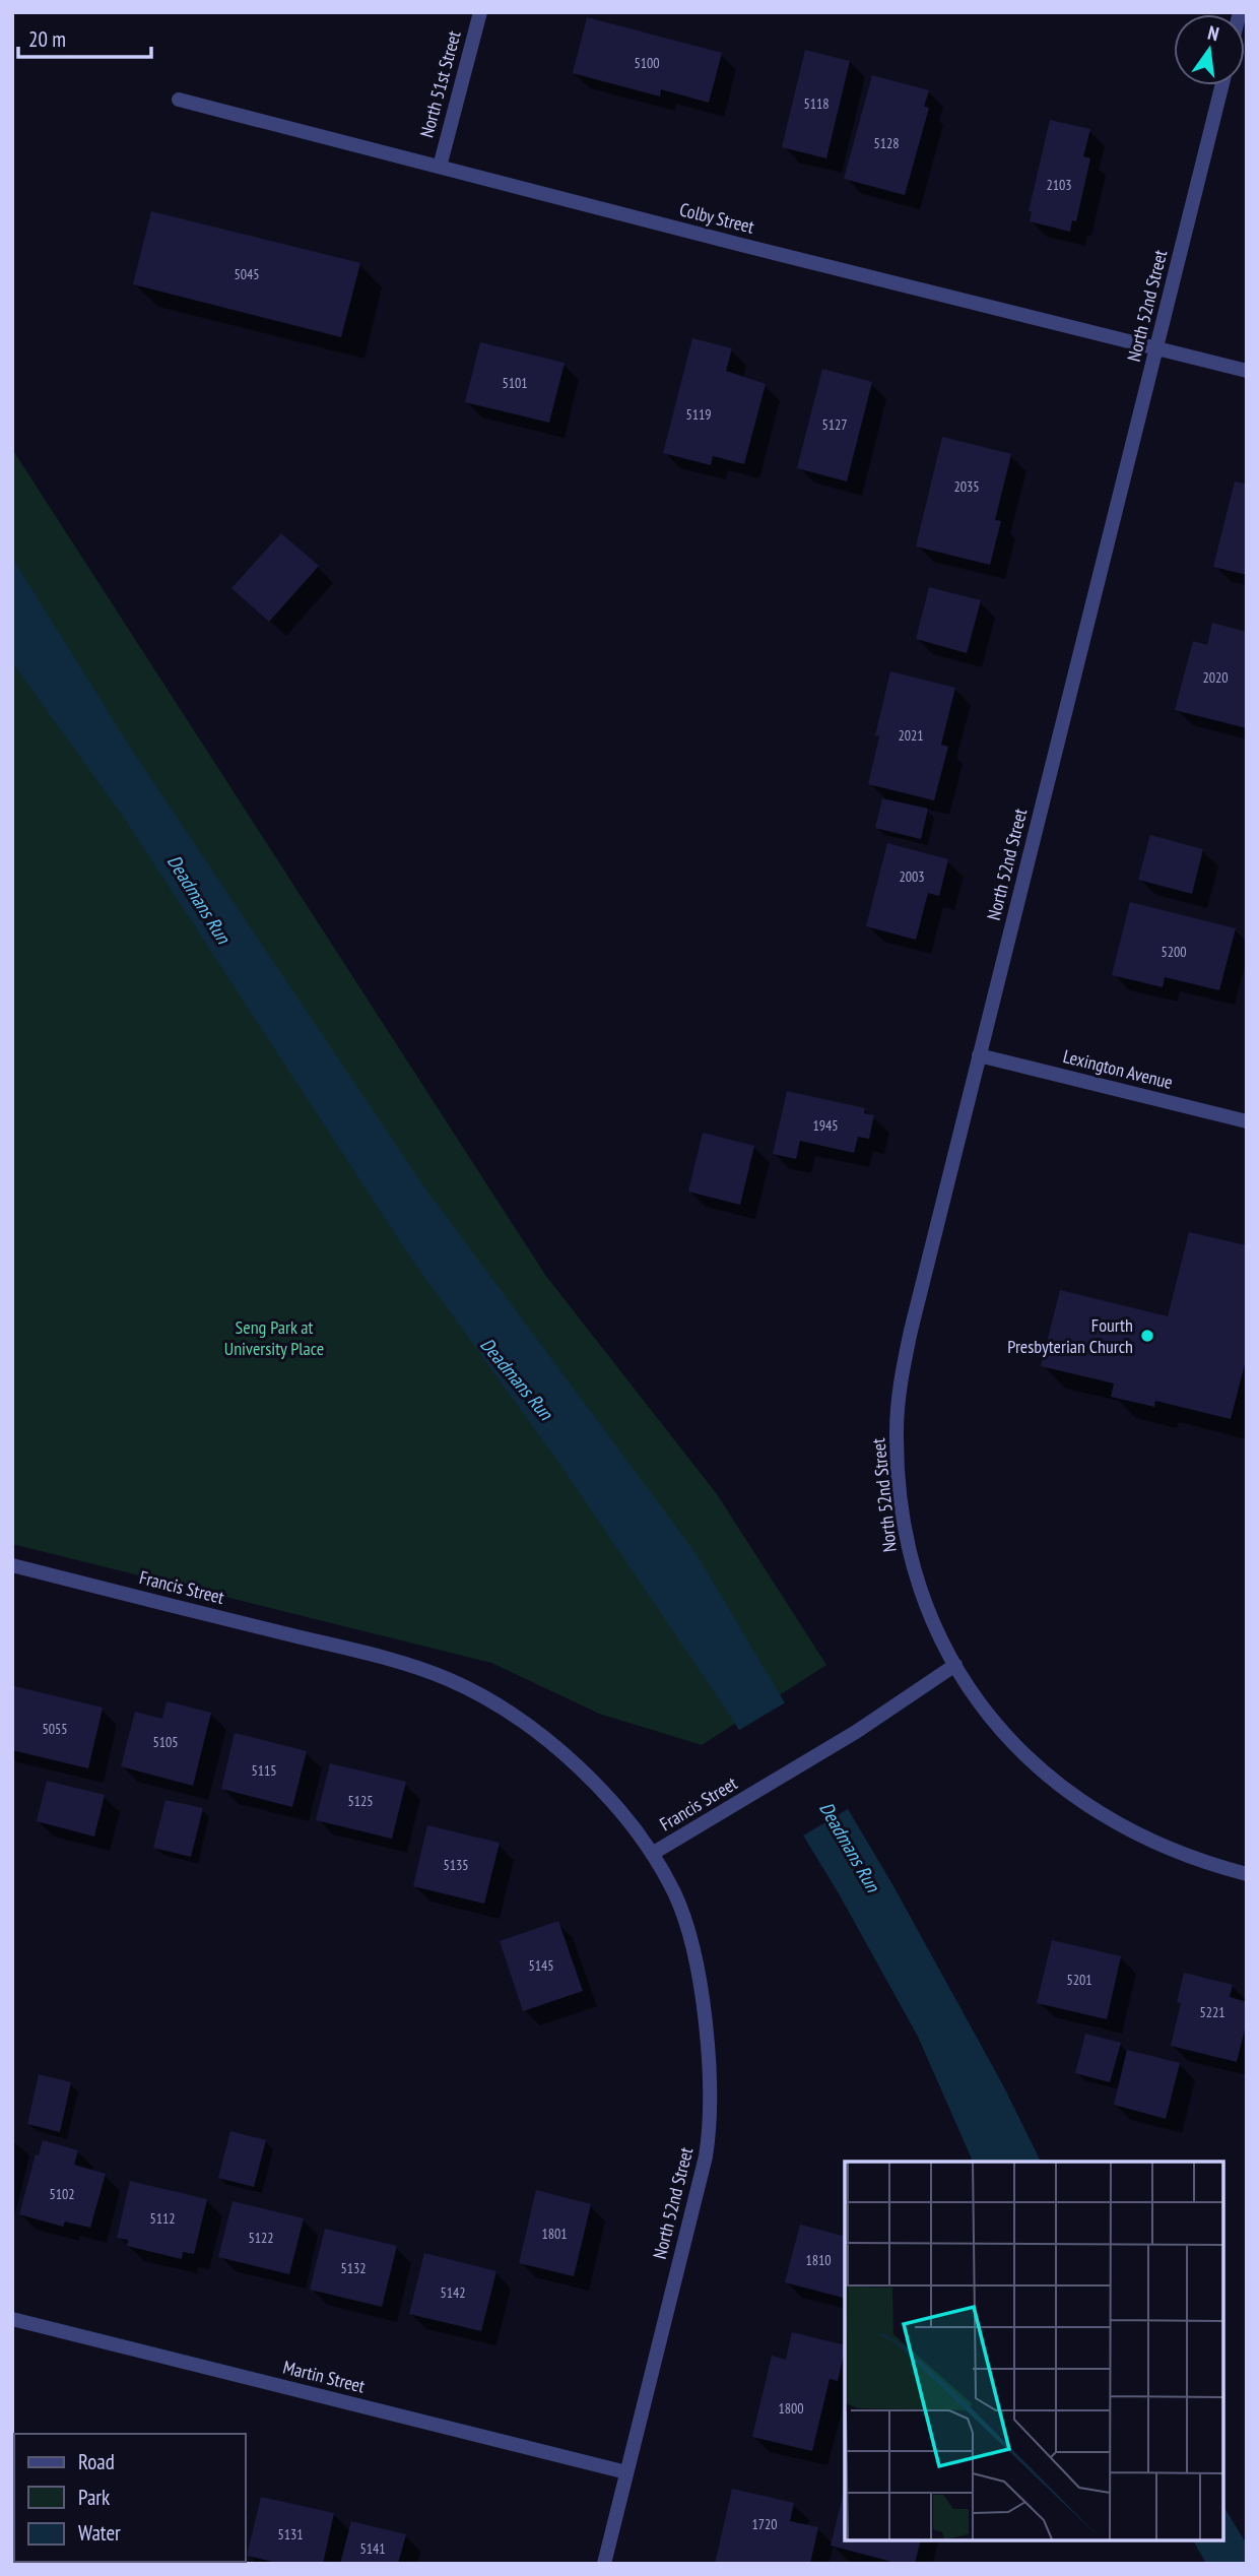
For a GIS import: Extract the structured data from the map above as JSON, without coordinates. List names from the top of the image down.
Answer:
{
  "streets": {
    "street": [
      "North 51st Street",
      "Colby Street",
      "North 52nd Street",
      "Lexington Avenue",
      "Francis Street",
      "Martin Street"
    ]
  },
  "crossings": [
    ["North 51st Street", "Colby Street"],
    ["Colby Street", "North 52nd Street"],
    ["North 52nd Street", "Lexington Avenue"],
    ["North 52nd Street", "Francis Street"],
    ["North 52nd Street", "Martin Street"]
  ],
  "water": ["Deadmans Run"],
  "parks": ["Seng Park at University Place"],
  "places": ["Fourth Presbyterian Church"],
  "house_numbers": [
    "5100",
    "5118",
    "5128",
    "2103",
    "5045",
    "5101",
    "5119",
    "5127",
    "2035",
    "2020",
    "2021",
    "2003",
    "5200",
    "1945",
    "5055",
    "5105",
    "5115",
    "5125",
    "5135",
    "5145",
    "5201",
    "5221",
    "5102",
    "5112",
    "1801",
    "5122",
    "1810",
    "5132",
    "5142",
    "1800",
    "1720",
    "5131",
    "5141"
  ],
  "legend": ["Road", "Park", "Water"],
  "scale_bar": "20 m",
  "north": "top"
}
